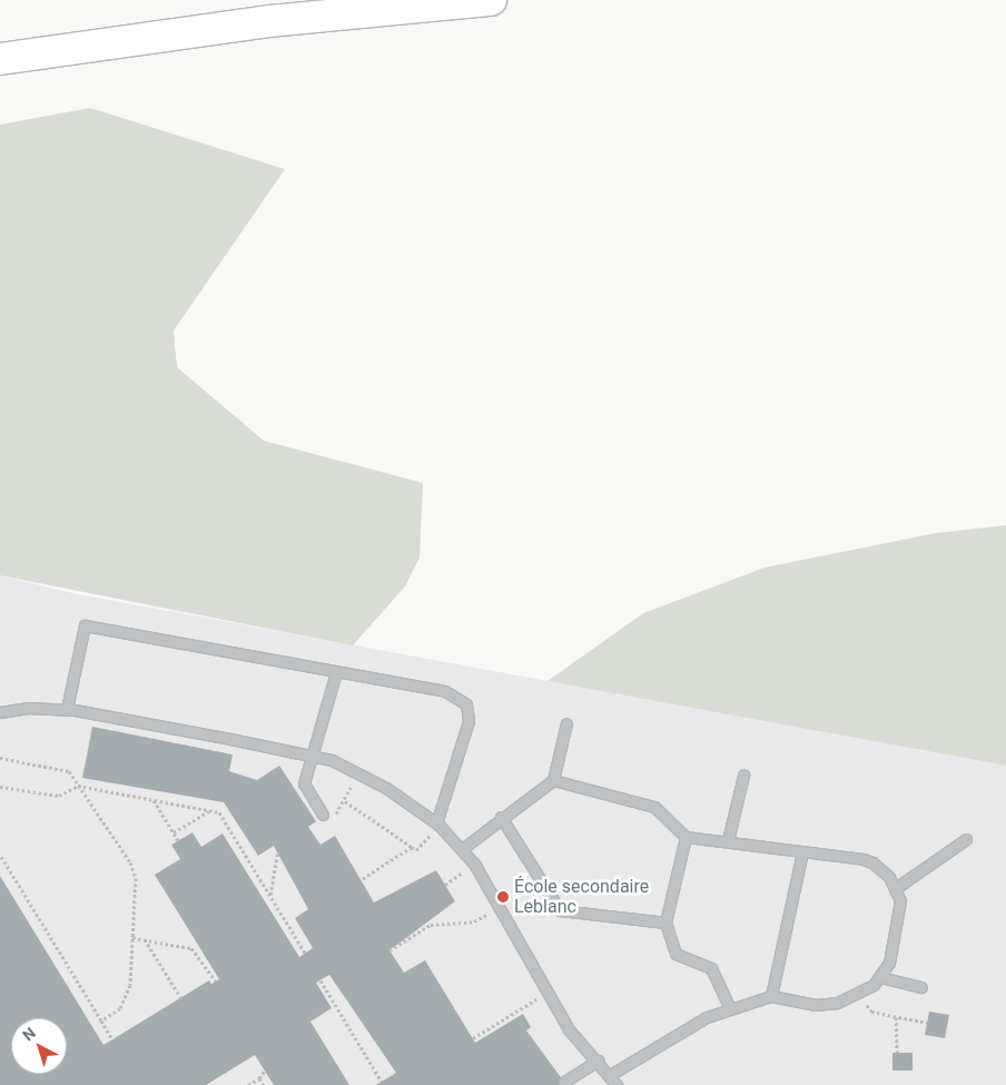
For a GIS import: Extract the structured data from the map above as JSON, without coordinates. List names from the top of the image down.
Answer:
{
  "places": ["École secondaire Leblanc"],
  "north": "top left"
}
